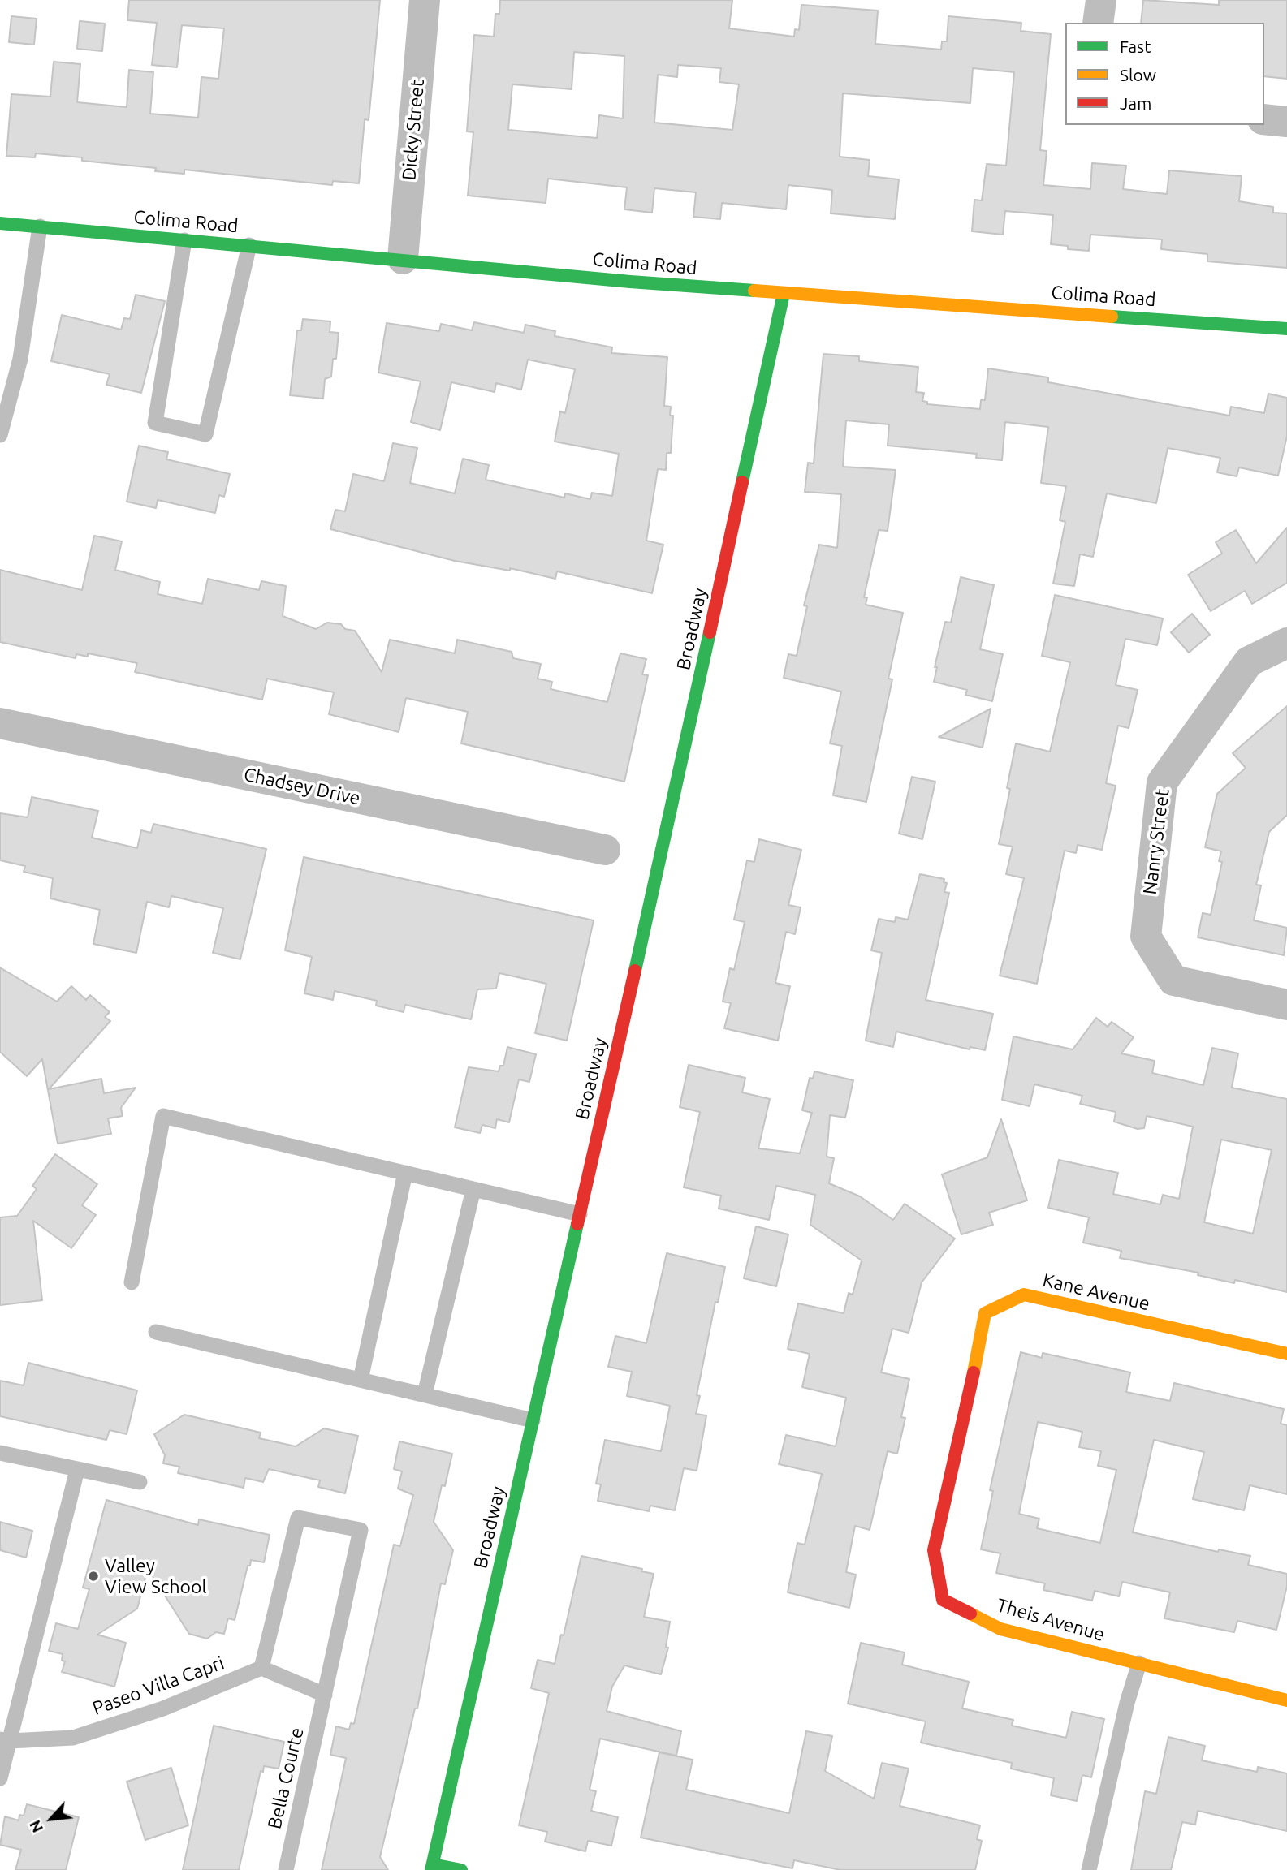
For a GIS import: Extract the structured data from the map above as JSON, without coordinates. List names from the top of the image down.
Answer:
{
  "streets": {
    "street": [
      "Dicky Street",
      "Colima Road",
      "Broadway",
      "Chadsey Drive",
      "Nanry Street",
      "Kane Avenue",
      "Theis Avenue"
    ],
    "lane": ["Paseo Villa Capri", "Bella Courte"]
  },
  "crossings": [
    ["Dicky Street", "Colima Road"],
    ["Colima Road", "Broadway"],
    ["Kane Avenue", "Theis Avenue"],
    ["Paseo Villa Capri", "Bella Courte"]
  ],
  "places": ["Valley View School"],
  "legend": ["Fast", "Slow", "Jam"],
  "north": "bottom left"
}
